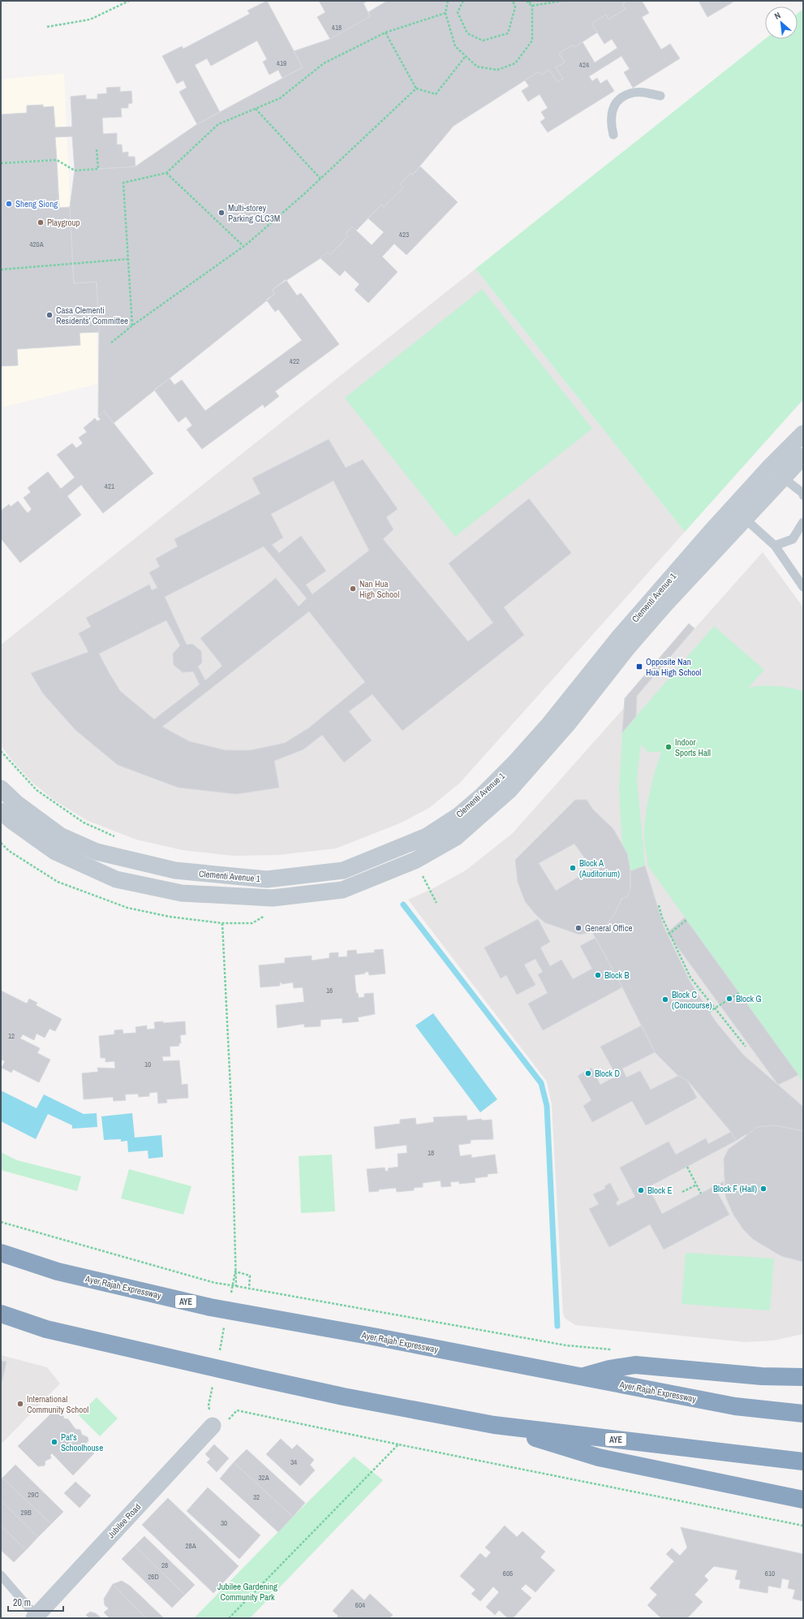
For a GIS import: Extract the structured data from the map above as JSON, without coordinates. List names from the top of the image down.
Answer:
{
  "streets": {
    "highway": ["Ayer Rajah Expressway", "AYE"],
    "street": ["Clementi Avenue 1", "Jubilee Road"]
  },
  "parks": ["Jubilee Gardening Community Park"],
  "places": {
    "other": [
      "Sheng Siong",
      "Multi-storey Parking CLC3M",
      "Playgroup",
      "Casa Clementi Residents' Committee",
      "Nan Hua High School",
      "Indoor Sports Hall",
      "Block A (Auditorium)",
      "General Office",
      "Block B",
      "Block G",
      "Block C (Concourse)",
      "Block D",
      "Block F (Hall)",
      "Block E",
      "International Community School",
      "Pat's Schoolhouse"
    ],
    "transit": ["Opposite Nan Hua High School"]
  },
  "house_numbers": [
    "418",
    "419",
    "424",
    "423",
    "420A",
    "422",
    "421",
    "16",
    "12",
    "10",
    "18",
    "34",
    "32A",
    "29C",
    "32",
    "29B",
    "30",
    "28A",
    "28",
    "605",
    "610",
    "26D",
    "604"
  ],
  "scale_bar": "20 m",
  "north": "top left"
}
